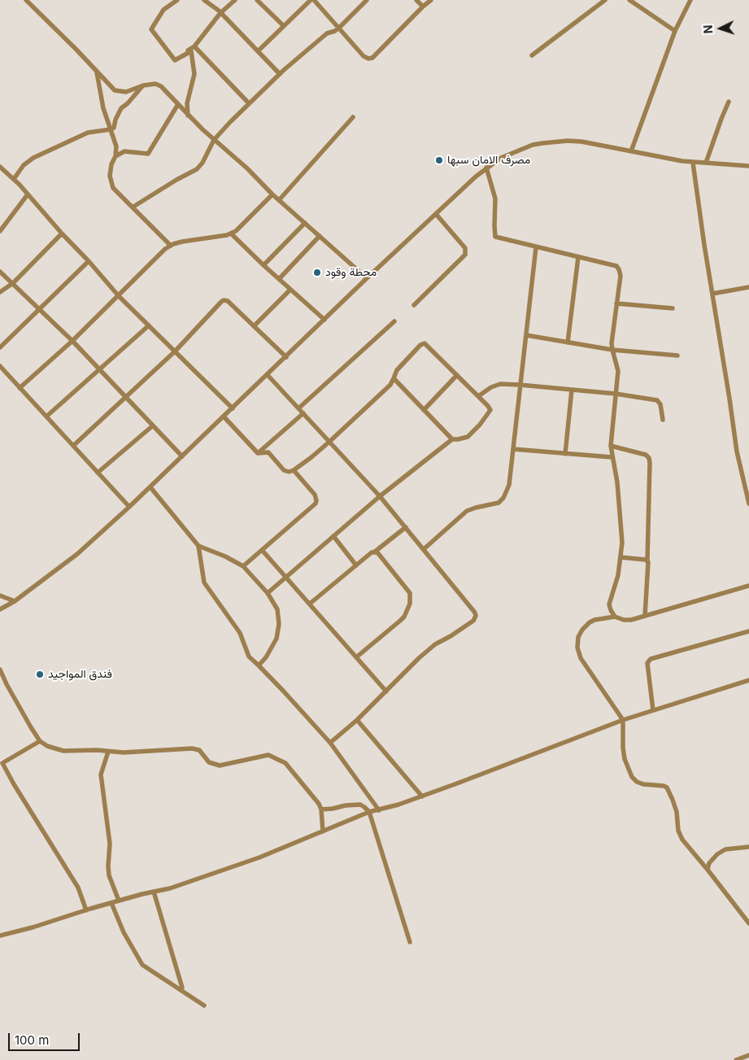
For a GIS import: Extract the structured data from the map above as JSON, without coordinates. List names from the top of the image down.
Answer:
{
  "places": ["مصرف الامان سبها", "محطة وقود", "فندق المواجيد"],
  "scale_bar": "100 m",
  "north": "left"
}
